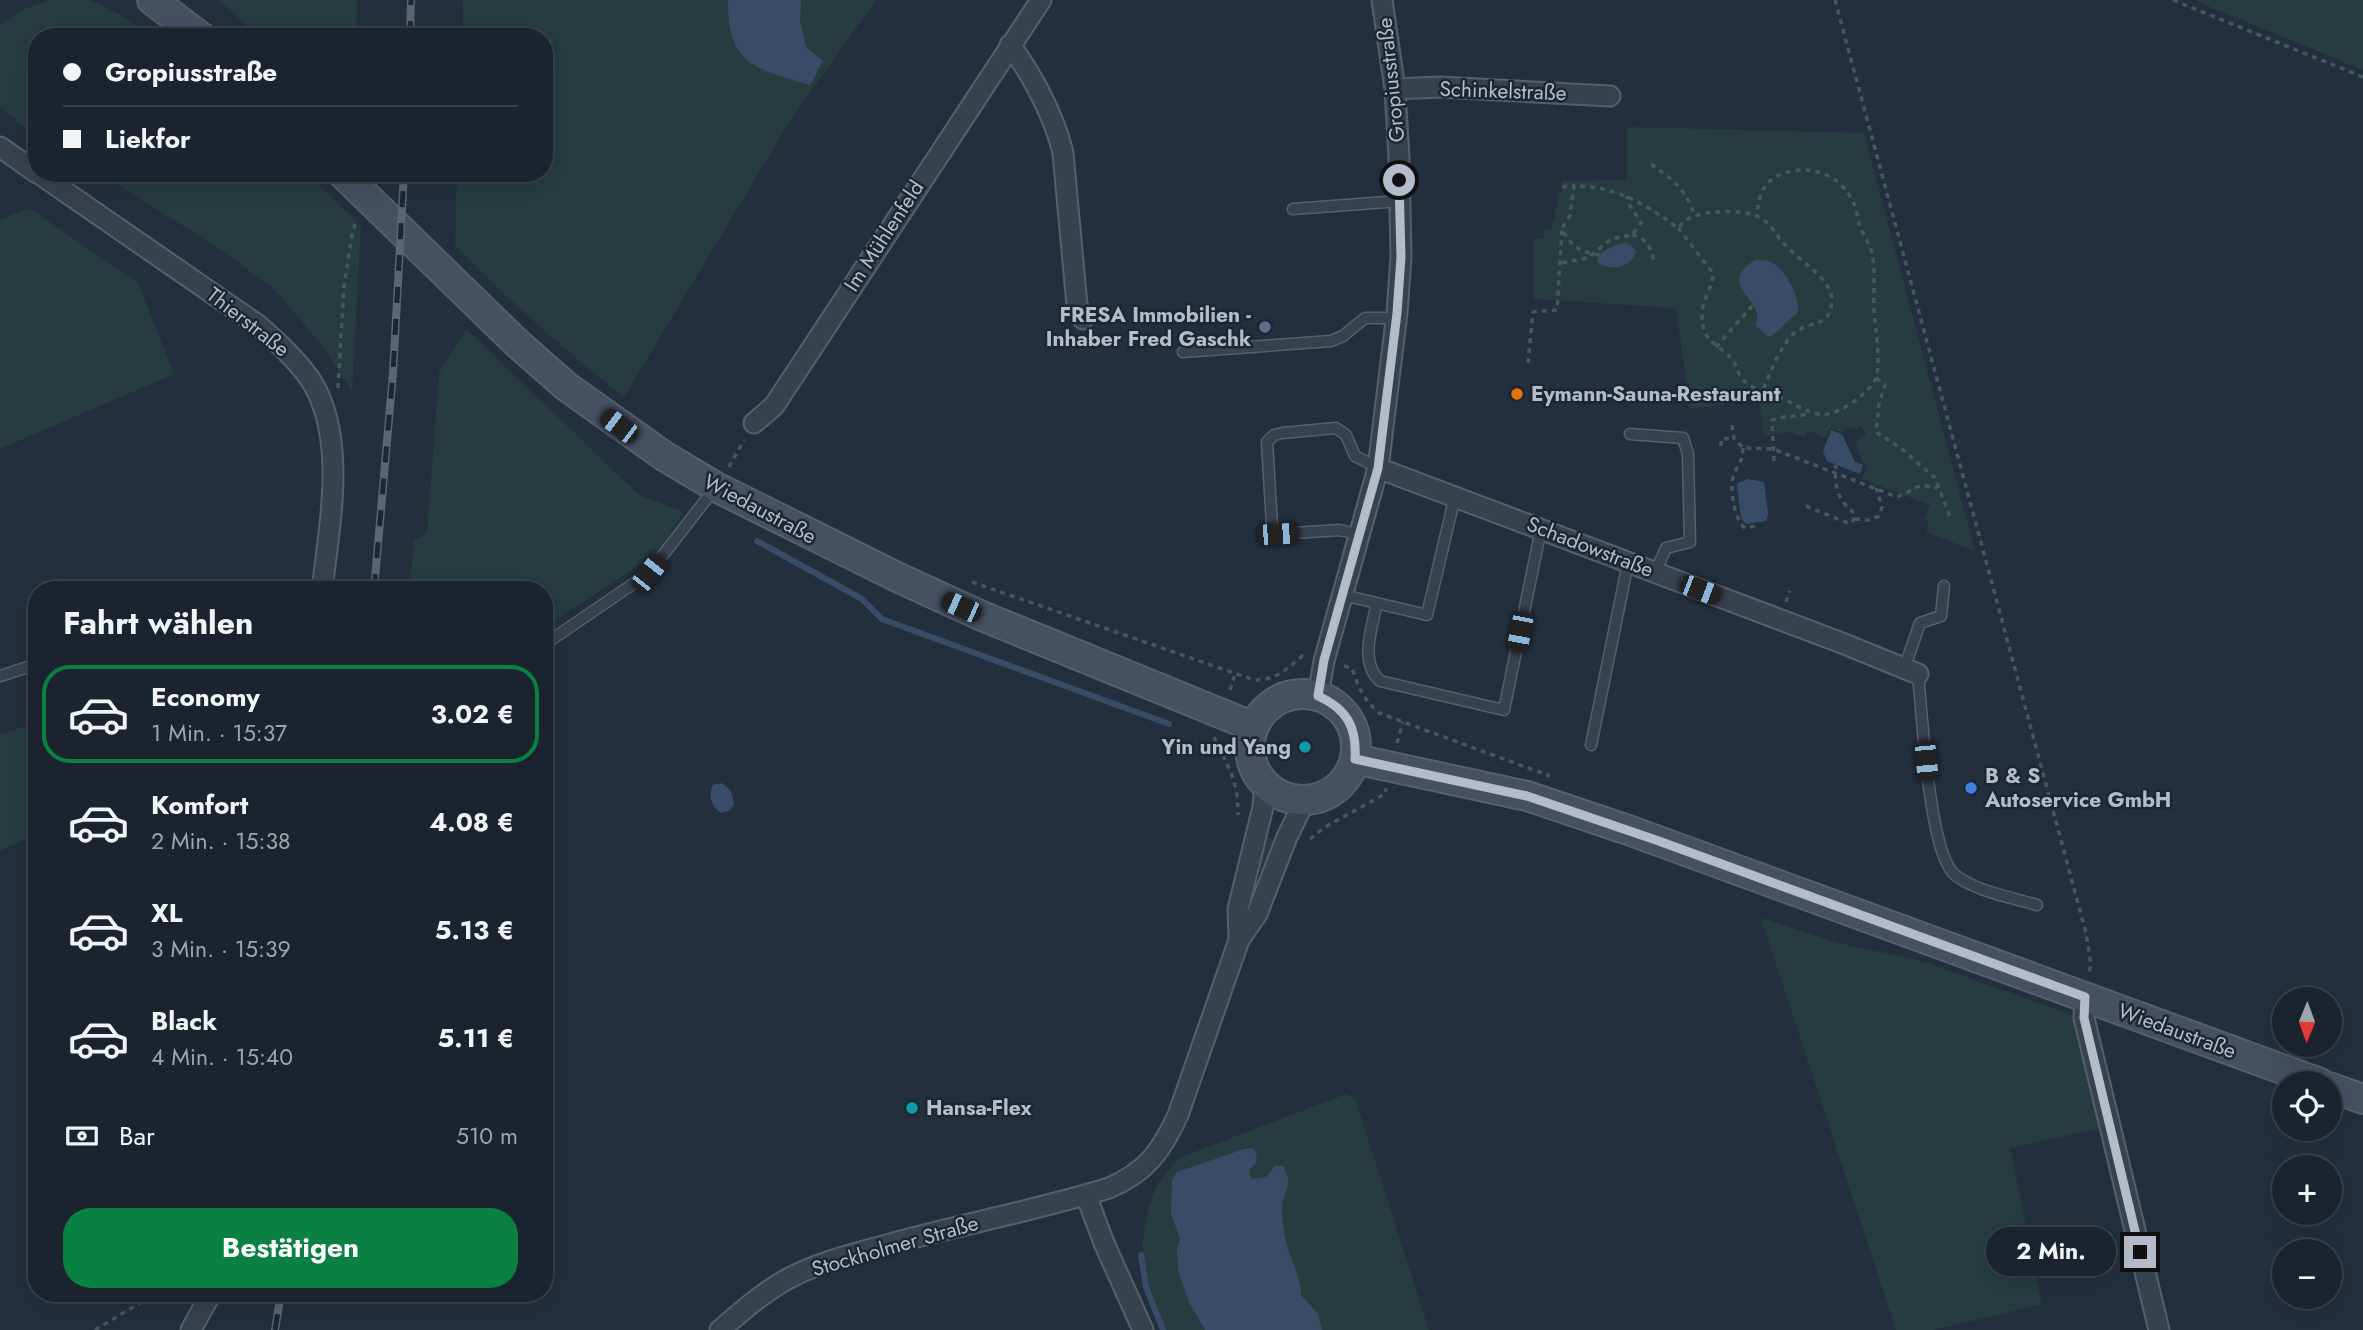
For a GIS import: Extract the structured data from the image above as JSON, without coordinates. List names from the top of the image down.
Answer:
{
  "streets": {
    "main road": ["Wiedaustraße"],
    "street": [
      "Gropiusstraße",
      "Schinkelstraße",
      "Im Mühlenfeld",
      "Thierstraße",
      "Schadowstraße",
      "Stockholmer Straße"
    ]
  },
  "crossings": [
    ["Gropiusstraße", "Schinkelstraße"],
    ["Gropiusstraße", "Wiedaustraße"],
    ["Gropiusstraße", "Schadowstraße"],
    ["Gropiusstraße", "Stockholmer Straße"],
    ["Wiedaustraße", "Stockholmer Straße"]
  ],
  "places": [
    "FRESA Immobilien - Inhaber Fred Gaschk",
    "Eymann-Sauna-Restaurant",
    "Yin und Yang",
    "B & S Autoservice GmbH",
    "Hansa-Flex"
  ],
  "north": "bottom",
  "page": {
    "banner": ["Gropiusstraße", "Liekfor"],
    "heading": "Fahrt wählen",
    "list": [
      {
        "name": "Economy",
        "note": "1 Min. · 15:37",
        "value": "3.02 €"
      },
      {
        "name": "Komfort",
        "note": "2 Min. · 15:38",
        "value": "4.08 €"
      },
      {
        "name": "XL",
        "note": "3 Min. · 15:39",
        "value": "5.13 €"
      },
      {
        "name": "Black",
        "note": "4 Min. · 15:40",
        "value": "5.11 €"
      }
    ],
    "map_buttons": ["+", "−"],
    "pay": ["Bar", "510 m"],
    "buttons": "Bestätigen",
    "bubble": "2 Min."
  }
}
